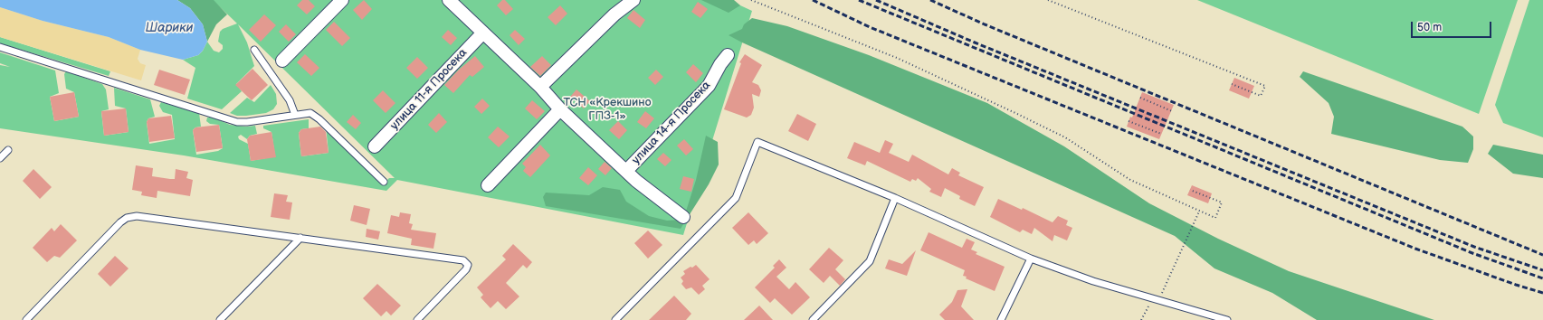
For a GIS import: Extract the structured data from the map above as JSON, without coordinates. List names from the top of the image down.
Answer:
{
  "streets": {
    "street": ["улица 11-я Просека", "улица 14-я Просека"]
  },
  "water": ["Шарики"],
  "parks": ["ТСН «Крекшино ГПЗ-1»"],
  "scale_bar": "50 m"
}
